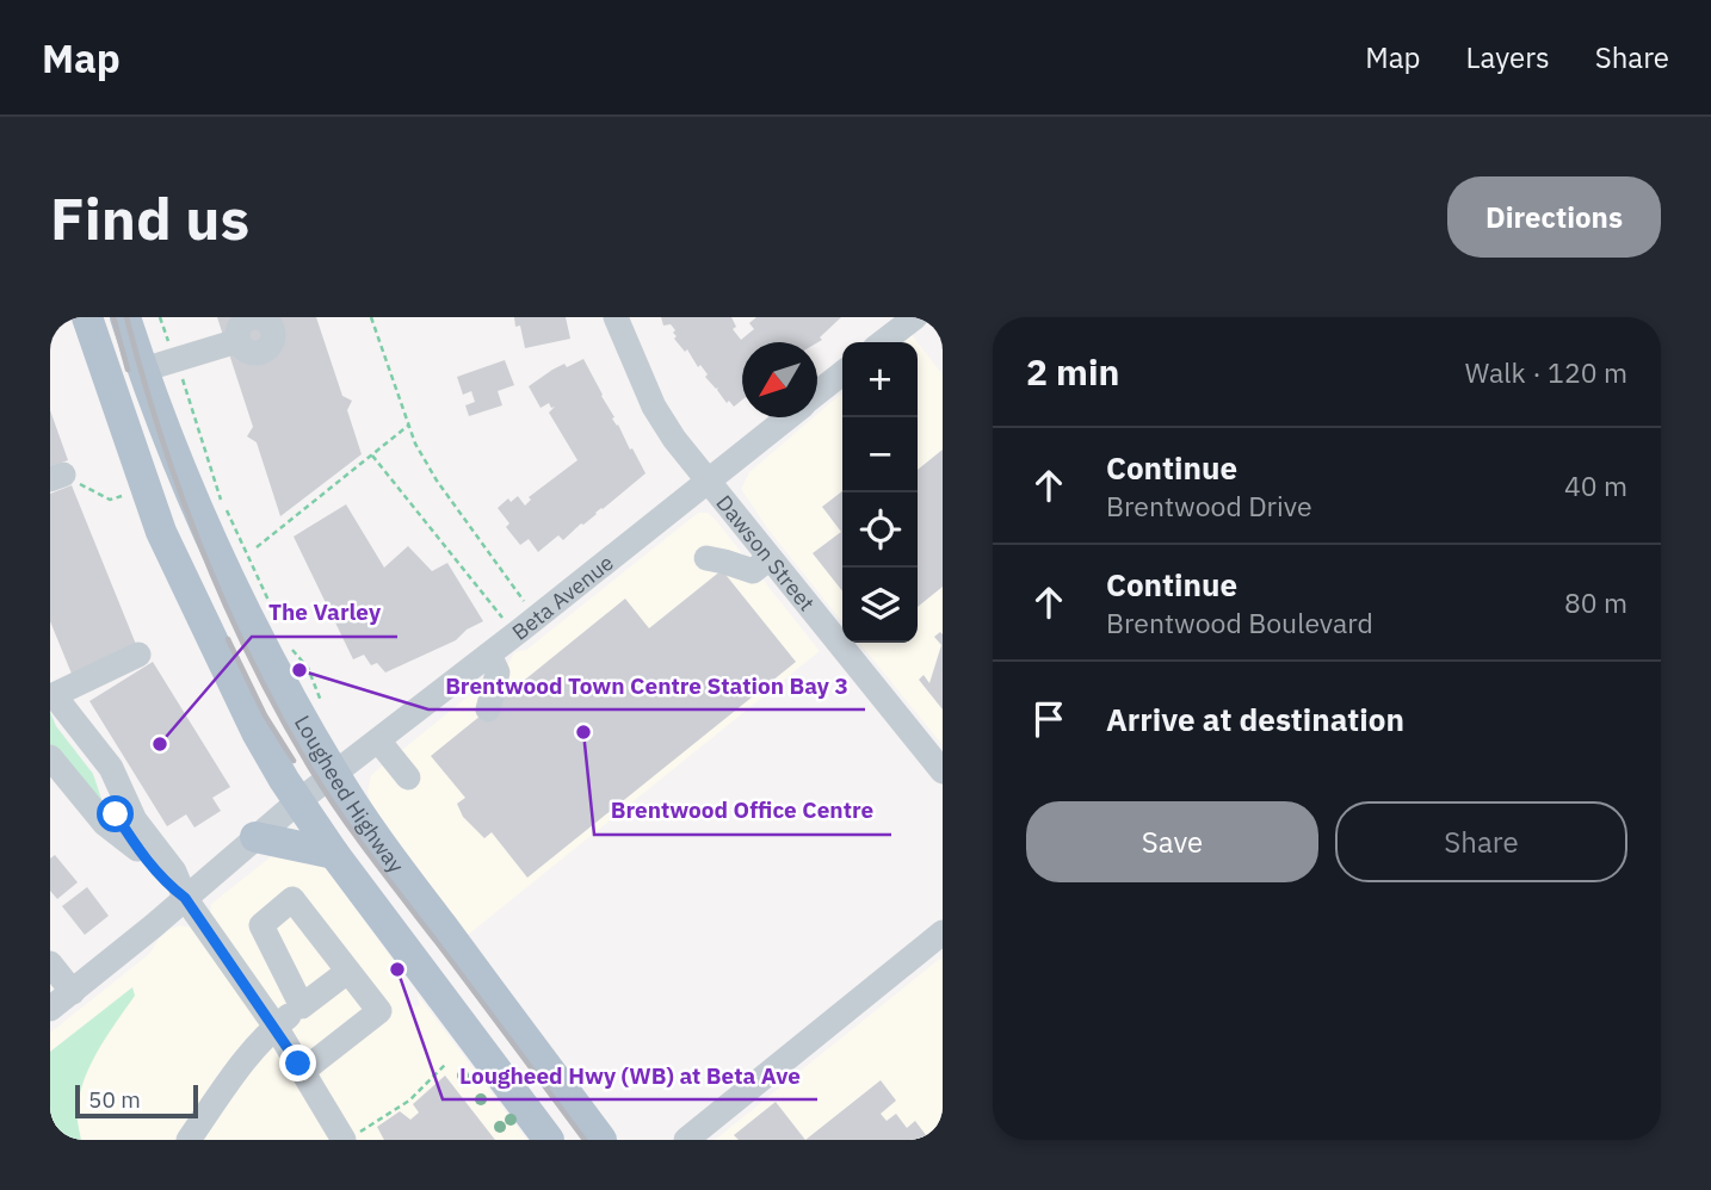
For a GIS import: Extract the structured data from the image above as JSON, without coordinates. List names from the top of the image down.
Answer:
{
  "streets": {
    "main road": ["Lougheed Highway"],
    "street": ["Dawson Street", "Beta Avenue"]
  },
  "crossings": [
    ["Dawson Street", "Beta Avenue"],
    ["Beta Avenue", "Lougheed Highway"]
  ],
  "places": [
    "Brentwood Town Centre Station Bay 3",
    "Brentwood Office Centre",
    "The Varley",
    "Lougheed Hwy (WB) at Beta Ave"
  ],
  "scale_bar": "50 m",
  "north": "bottom left",
  "page": {
    "header": "Map",
    "nav": ["Map", "Layers", "Share"],
    "buttons": [
      "Directions",
      ["Save", "Share"]
    ],
    "title": "Find us",
    "heading": ["2 min", "Walk · 120 m"],
    "map_buttons": ["+", "−"],
    "list": [
      ["Continue", "Brentwood Drive", "40 m"],
      ["Continue", "Brentwood Boulevard", "80 m"],
      "Arrive at destination"
    ],
    "scale": "50 m"
  }
}
